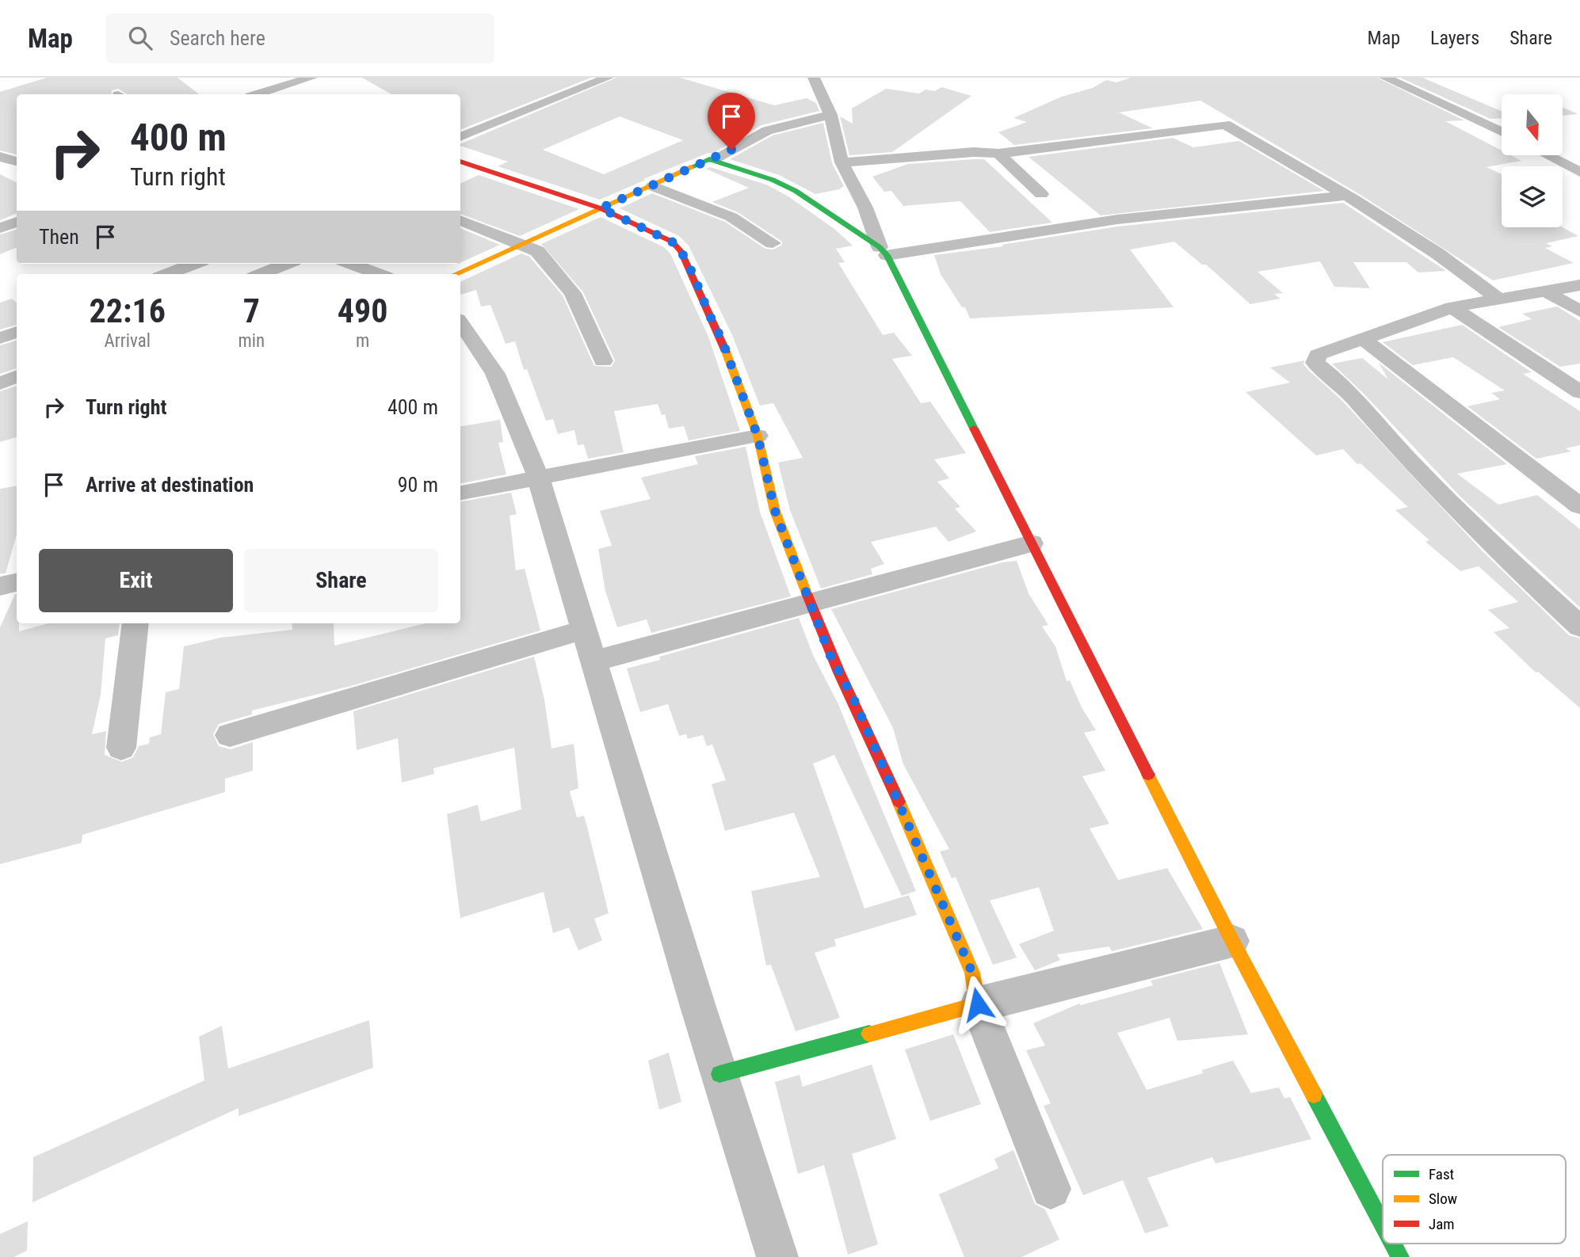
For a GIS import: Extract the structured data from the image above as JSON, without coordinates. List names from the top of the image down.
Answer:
{
  "legend": ["Fast", "Slow", "Jam"],
  "north": "bottom",
  "page": {
    "header": "Map",
    "search": "Search here",
    "nav": ["Map", "Layers", "Share"],
    "turn": ["400 m", "Turn right"],
    "then": "Then",
    "eta": [
      "22:16",
      "Arrival",
      "7",
      "min",
      "490",
      "m"
    ],
    "list": [
      {
        "name": "Turn right",
        "value": "400 m"
      },
      {
        "name": "Arrive at destination",
        "value": "90 m"
      }
    ],
    "buttons": ["Exit", "Share"]
  }
}
